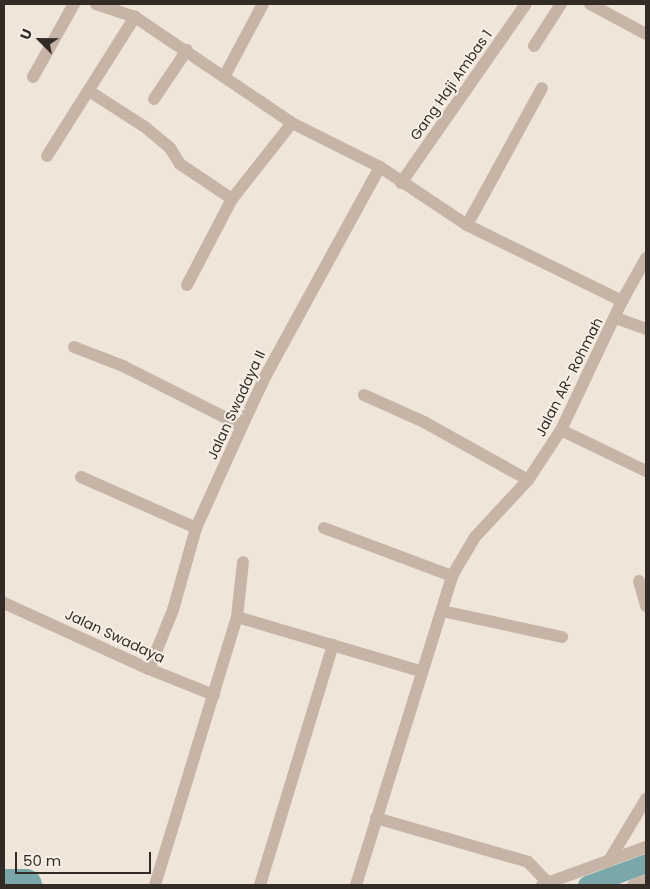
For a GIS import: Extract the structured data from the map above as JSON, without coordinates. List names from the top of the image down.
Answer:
{
  "streets": {
    "street": [
      "Gang Haji Ambas 1",
      "Jalan AR- Rohmah",
      "Jalan Swadaya II",
      "Jalan Swadaya"
    ]
  },
  "crossings": [
    ["Jalan Swadaya II", "Jalan Swadaya"]
  ],
  "scale_bar": "50 m",
  "north": "top left"
}
